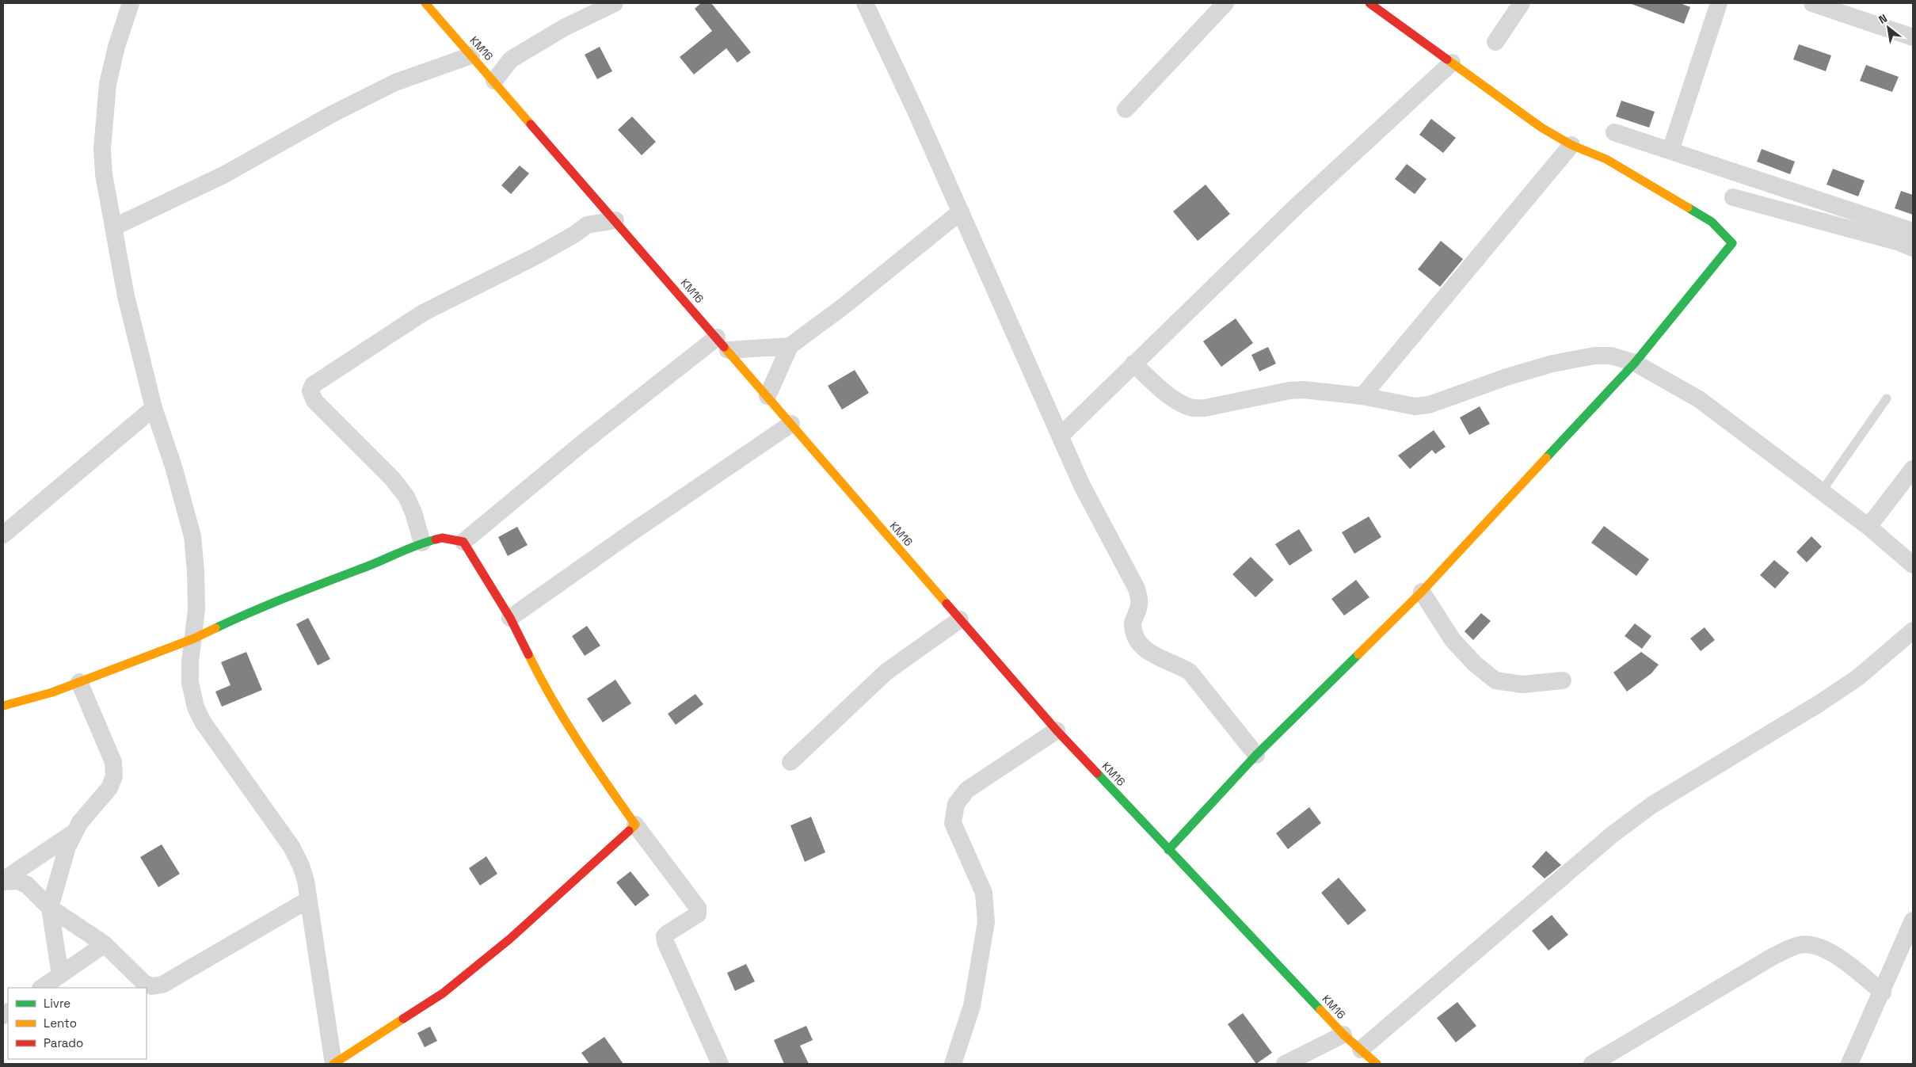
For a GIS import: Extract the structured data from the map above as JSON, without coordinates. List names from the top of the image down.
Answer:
{
  "streets": {
    "street": ["KM16"]
  },
  "legend": ["Livre", "Lento", "Parado"],
  "north": "top left"
}
